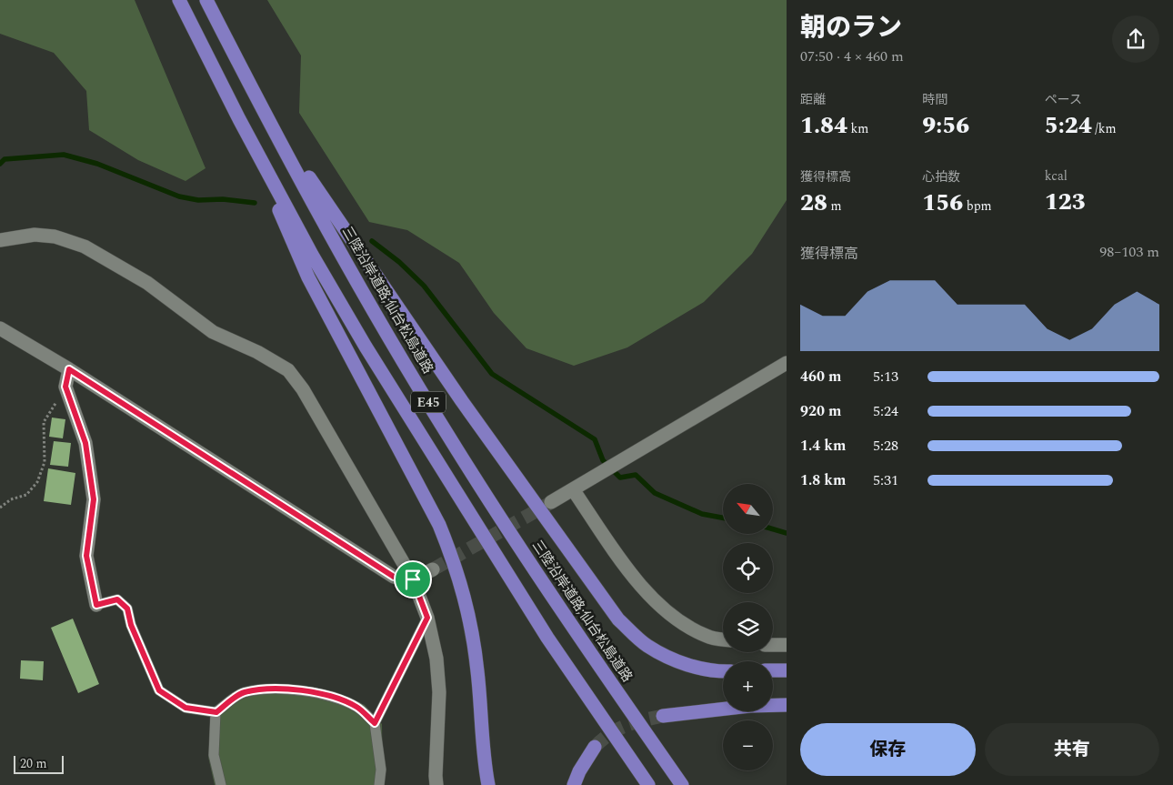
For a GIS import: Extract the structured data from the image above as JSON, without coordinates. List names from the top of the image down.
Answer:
{
  "streets": {
    "highway": ["三陸沿岸道路;仙台松島道路", "E45"]
  },
  "scale_bar": "20 m",
  "north": "top left",
  "page": {
    "heading": ["朝のラン", "07:50 · 4 × 460 m"],
    "stats": [
      ["距離", "1.84 km"],
      ["時間", "9:56"],
      ["ペース", "5:24 /km"],
      ["獲得標高", "28 m"],
      ["心拍数", "156 bpm"],
      ["kcal", "123"]
    ],
    "chart": ["獲得標高", "98–103 m"],
    "list": [
      {
        "name": "460 m",
        "note": "5:13"
      },
      {
        "name": "920 m",
        "note": "5:24"
      },
      {
        "name": "1.4 km",
        "note": "5:28"
      },
      {
        "name": "1.8 km",
        "note": "5:31"
      }
    ],
    "map_buttons": ["+", "−"],
    "buttons": ["保存", "共有"],
    "scale": "20 m"
  }
}
